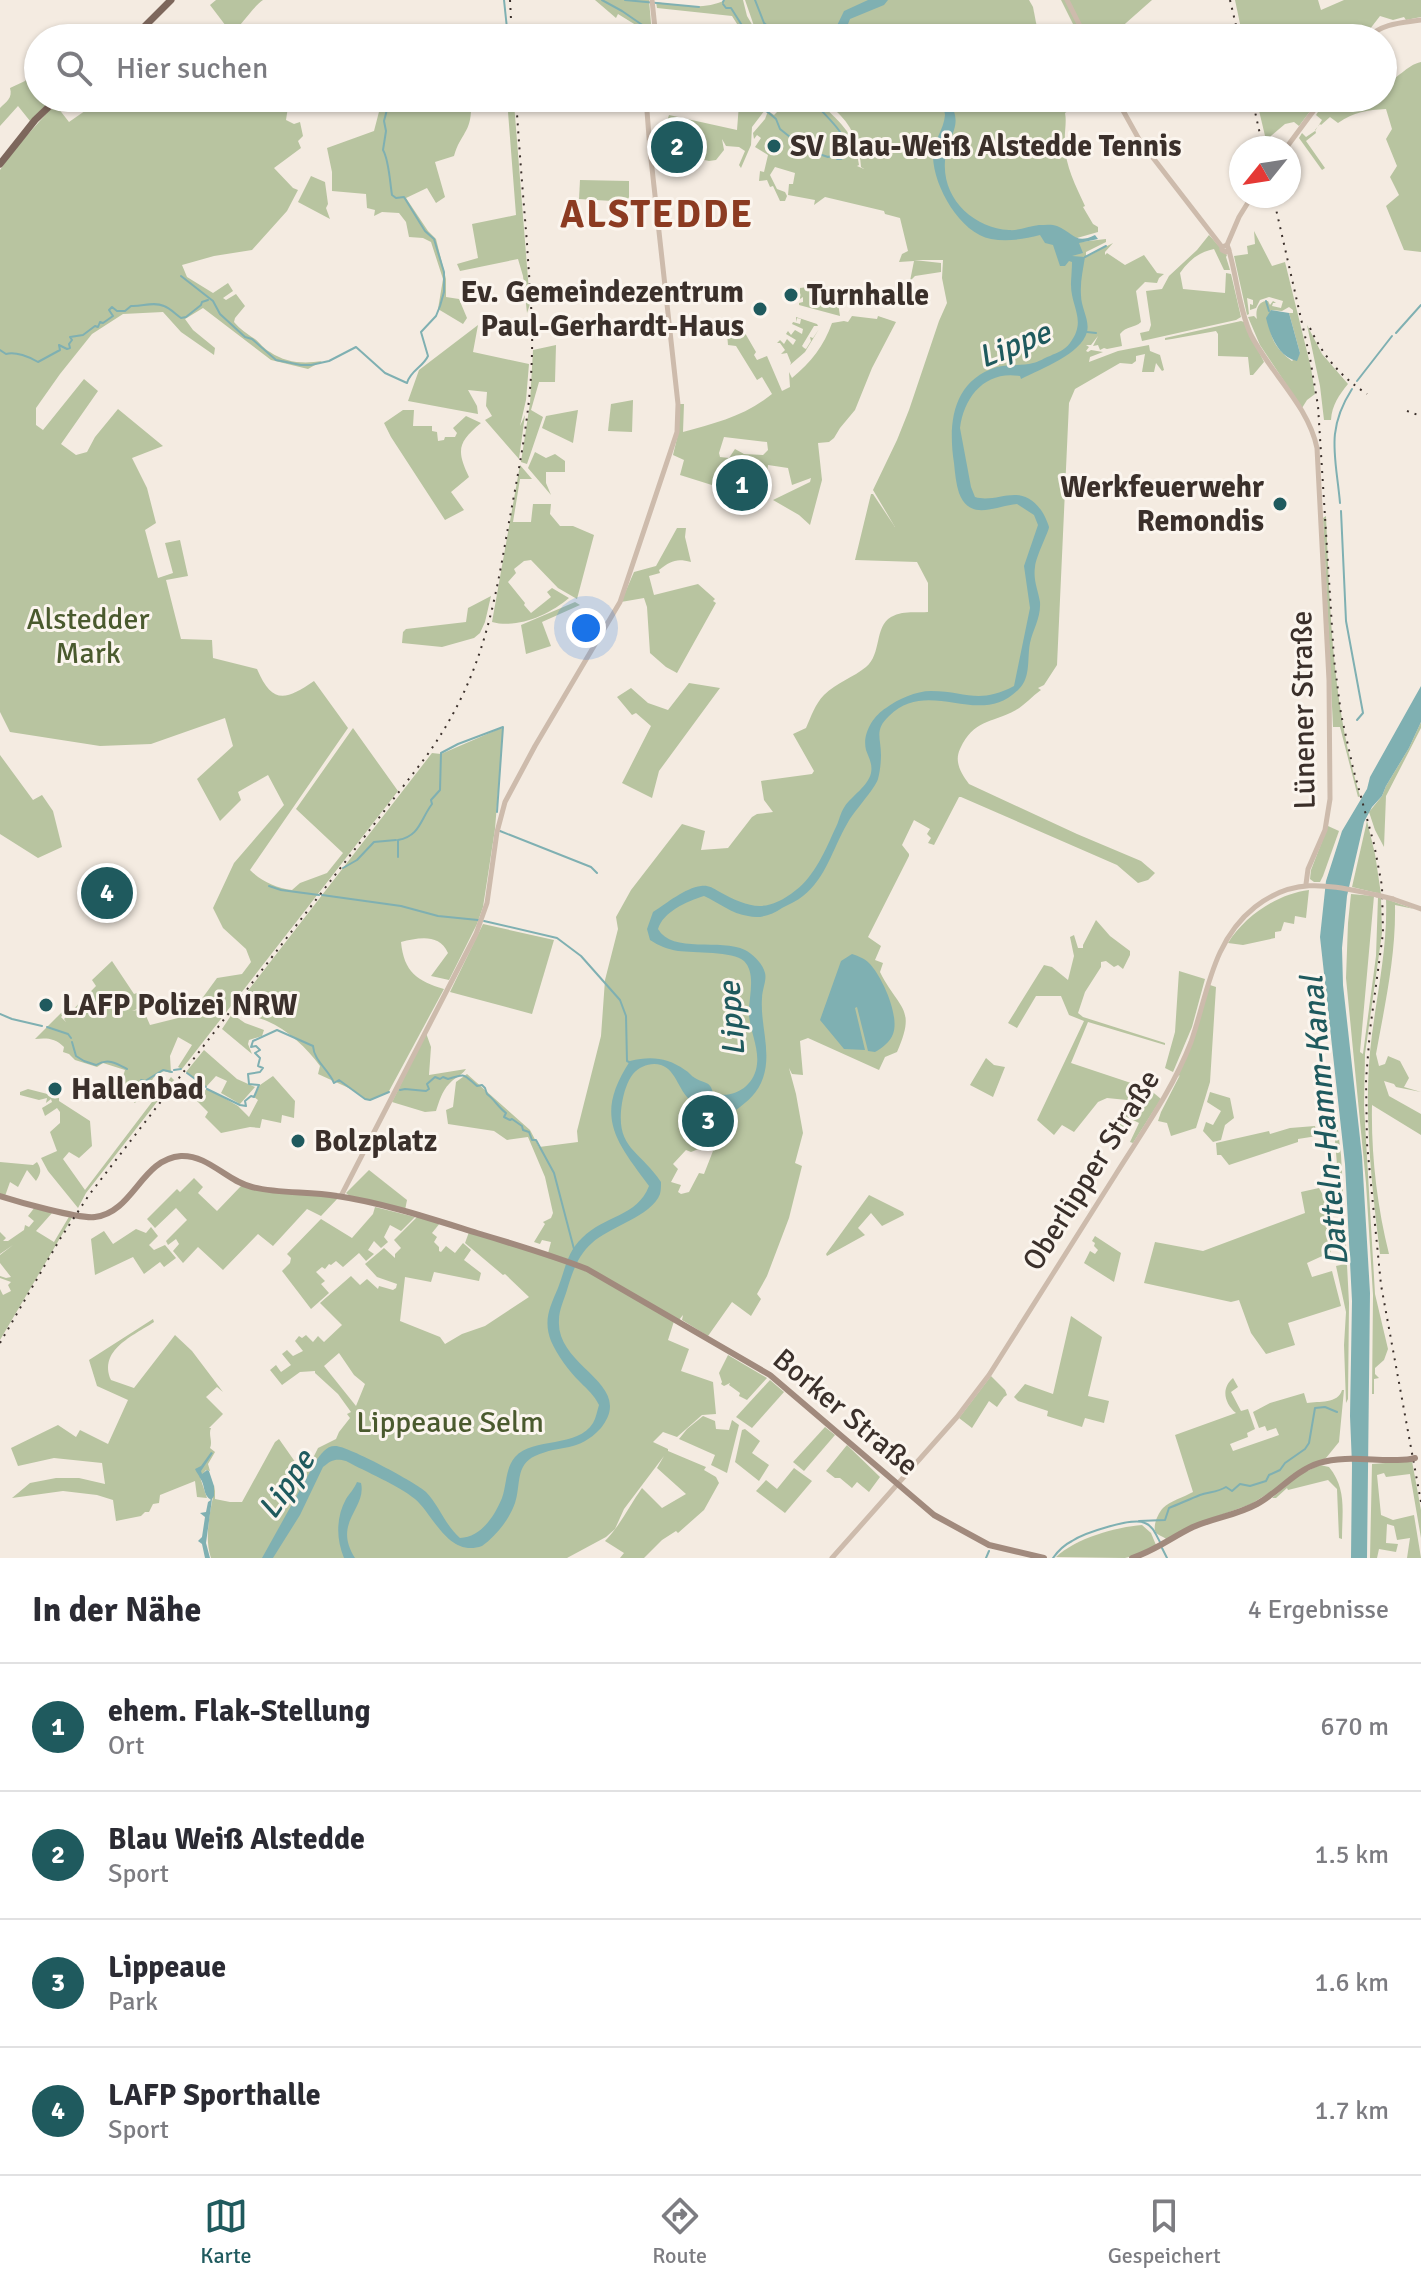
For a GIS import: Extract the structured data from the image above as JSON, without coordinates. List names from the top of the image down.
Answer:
{
  "streets": {
    "main road": ["Borker Straße"],
    "street": ["Lünener Straße", "Oberlipper Straße"]
  },
  "crossings": [
    ["Lünener Straße", "Oberlipper Straße"],
    ["Oberlipper Straße", "Borker Straße"]
  ],
  "districts": ["ALSTEDDE"],
  "water": ["Lippe", "Datteln-Hamm-Kanal"],
  "parks": ["Alstedder Mark", "Lippeaue Selm"],
  "places": [
    "SV Blau-Weiß Alstedde Tennis",
    "Turnhalle",
    "Ev. Gemeindezentrum Paul-Gerhardt-Haus",
    "Werkfeuerwehr Remondis",
    "LAFP Polizei NRW",
    "Hallenbad",
    "Bolzplatz"
  ],
  "north": "bottom left",
  "page": {
    "search": "Hier suchen",
    "pins": [
      "2",
      "1",
      "4",
      "3"
    ],
    "heading": ["In der Nähe", "4 Ergebnisse"],
    "list": [
      {
        "mark": "1",
        "name": "ehem. Flak-Stellung",
        "note": "Ort",
        "value": "670 m"
      },
      {
        "mark": "2",
        "name": "Blau Weiß Alstedde",
        "note": "Sport",
        "value": "1.5 km"
      },
      {
        "mark": "3",
        "name": "Lippeaue",
        "note": "Park",
        "value": "1.6 km"
      },
      {
        "mark": "4",
        "name": "LAFP Sporthalle",
        "note": "Sport",
        "value": "1.7 km"
      }
    ],
    "nav": ["Karte", "Route", "Gespeichert"]
  }
}
